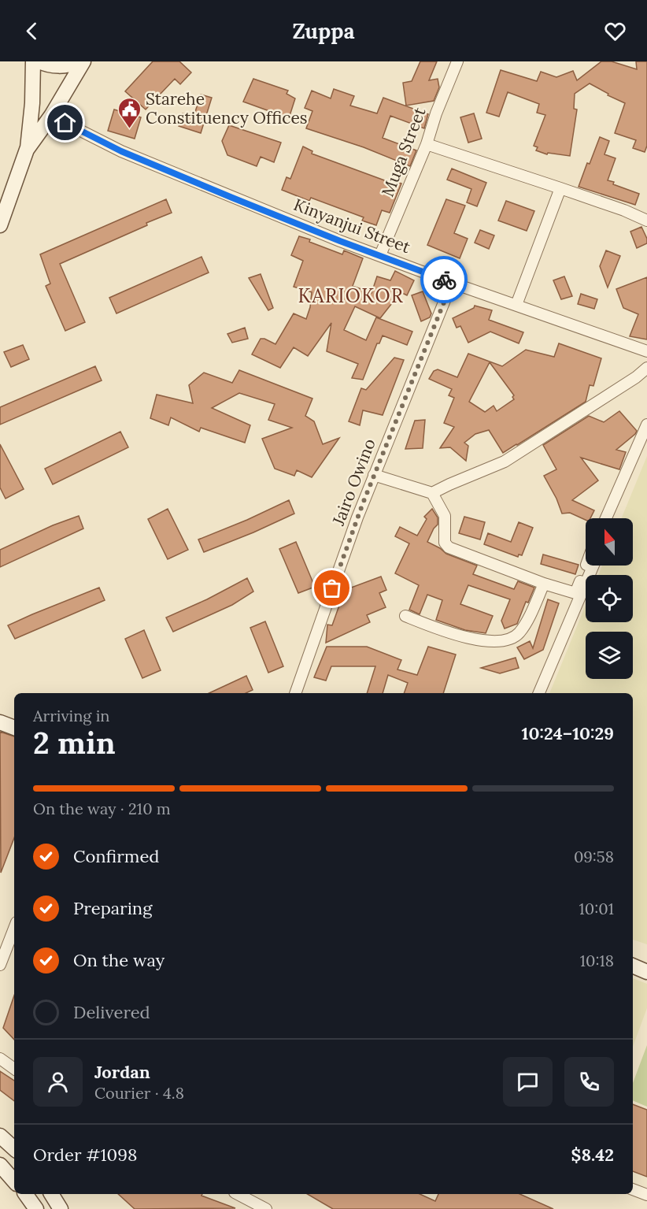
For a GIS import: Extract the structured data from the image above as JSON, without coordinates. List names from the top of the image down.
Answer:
{
  "streets": {
    "street": ["Muga Street", "Kinyanjui Street", "Jairo Owino"]
  },
  "crossings": [
    ["Muga Street", "Kinyanjui Street"],
    ["Kinyanjui Street", "Jairo Owino"]
  ],
  "districts": ["KARIOKOR"],
  "places": {
    "public building": ["Starehe Constituency Offices"]
  },
  "north": "top",
  "page": {
    "header": "Zuppa",
    "heading": ["2 min", "Arriving in", "10:24–10:29"],
    "panel": [
      "Jordan",
      "Courier · 4.8",
      "Order #1098",
      "$8.42"
    ],
    "bar": "On the way · 210 m",
    "list": [
      ["Confirmed", "09:58"],
      ["Preparing", "10:01"],
      ["On the way", "10:18"],
      "Delivered"
    ]
  }
}
